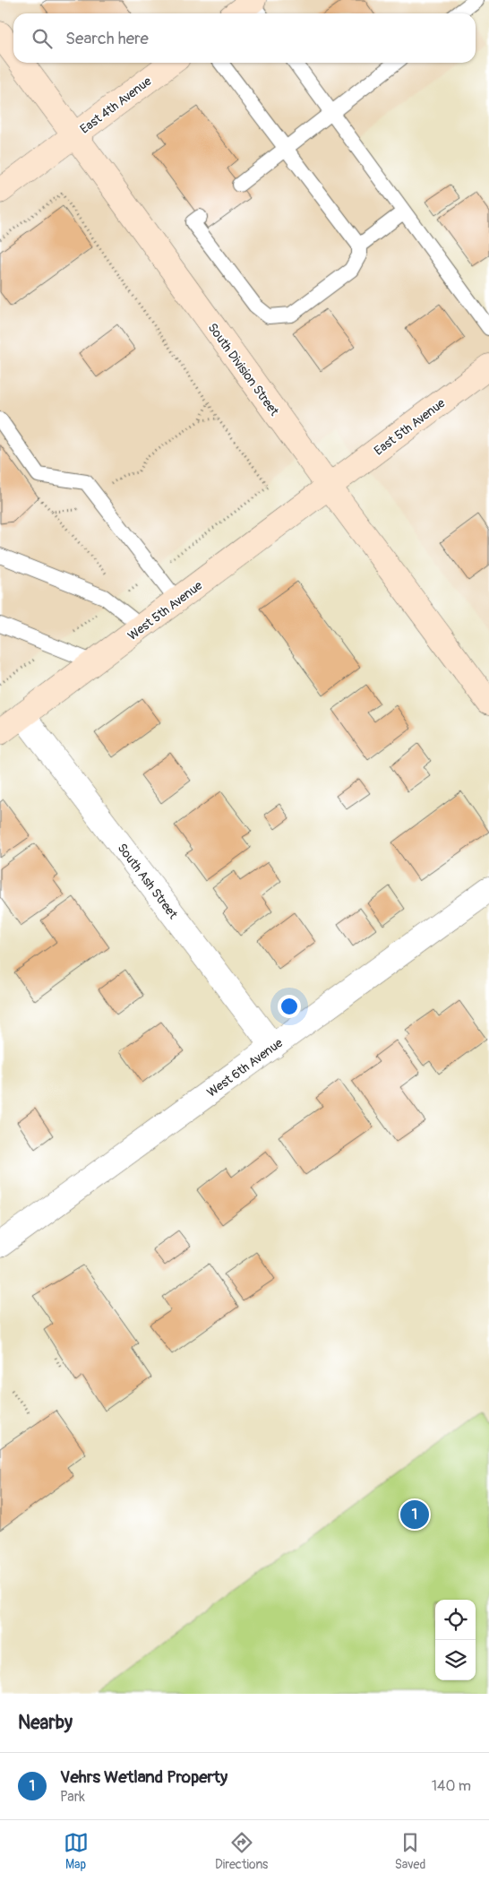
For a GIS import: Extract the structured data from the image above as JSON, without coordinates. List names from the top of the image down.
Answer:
{
  "streets": {
    "main road": [
      "East 4th Avenue",
      "South Division Street",
      "East 5th Avenue",
      "West 5th Avenue"
    ],
    "street": ["South Ash Street", "West 6th Avenue"]
  },
  "crossings": [
    ["East 4th Avenue", "South Division Street"],
    ["South Division Street", "East 5th Avenue"],
    ["South Division Street", "West 5th Avenue"],
    ["East 5th Avenue", "West 5th Avenue"],
    ["West 5th Avenue", "South Ash Street"],
    ["South Ash Street", "West 6th Avenue"]
  ],
  "page": {
    "search": "Search here",
    "pins": "1",
    "heading": "Nearby",
    "list": [
      {
        "mark": "1",
        "name": "Vehrs Wetland Property",
        "note": "Park",
        "value": "140 m"
      }
    ],
    "nav": ["Map", "Directions", "Saved"]
  }
}
